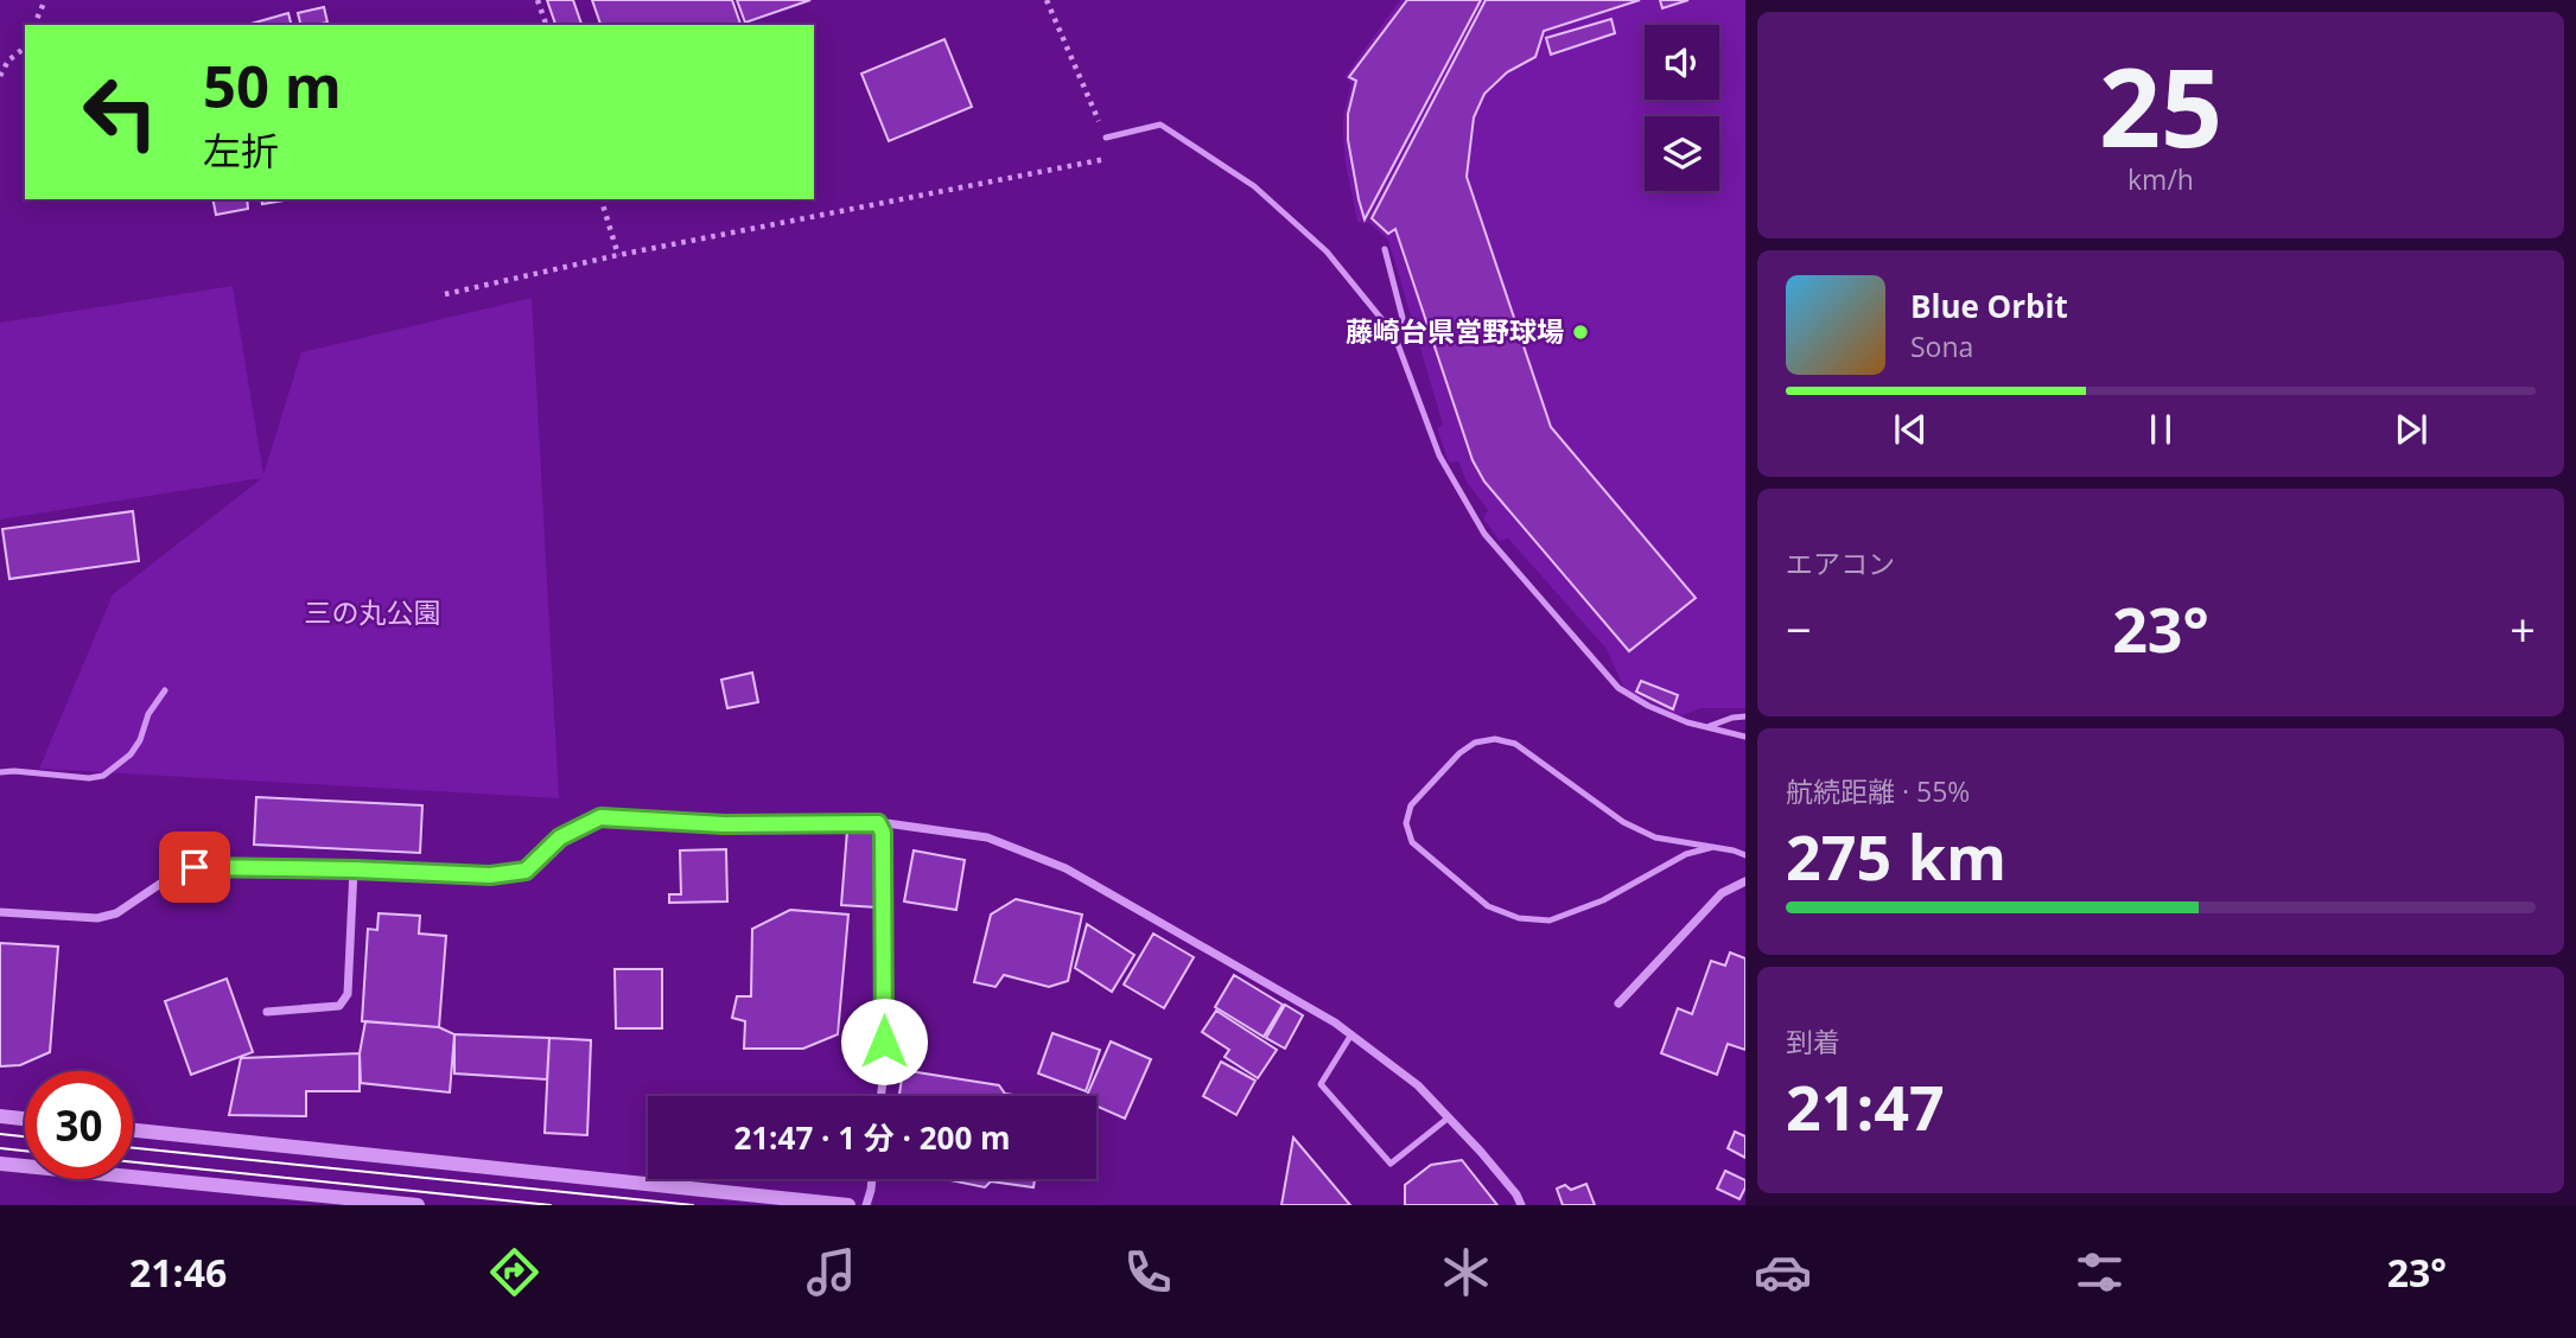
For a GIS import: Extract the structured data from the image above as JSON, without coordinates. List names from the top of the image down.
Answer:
{
  "parks": ["三の丸公園"],
  "places": ["藤崎台県営野球場"],
  "page": {
    "tile": [
      ["25", "km/h"],
      "エアコン",
      ["航続距離 · 55%", "275 km"],
      ["到着", "21:47"]
    ],
    "turn": ["50 m", "左折"],
    "song": ["Blue Orbit", "Sona"],
    "heat": ["−", "23°", "+"],
    "limit": "30",
    "trip": "21:47 · 1 分 · 200 m",
    "tabs": ["21:46", "23°"]
  }
}
